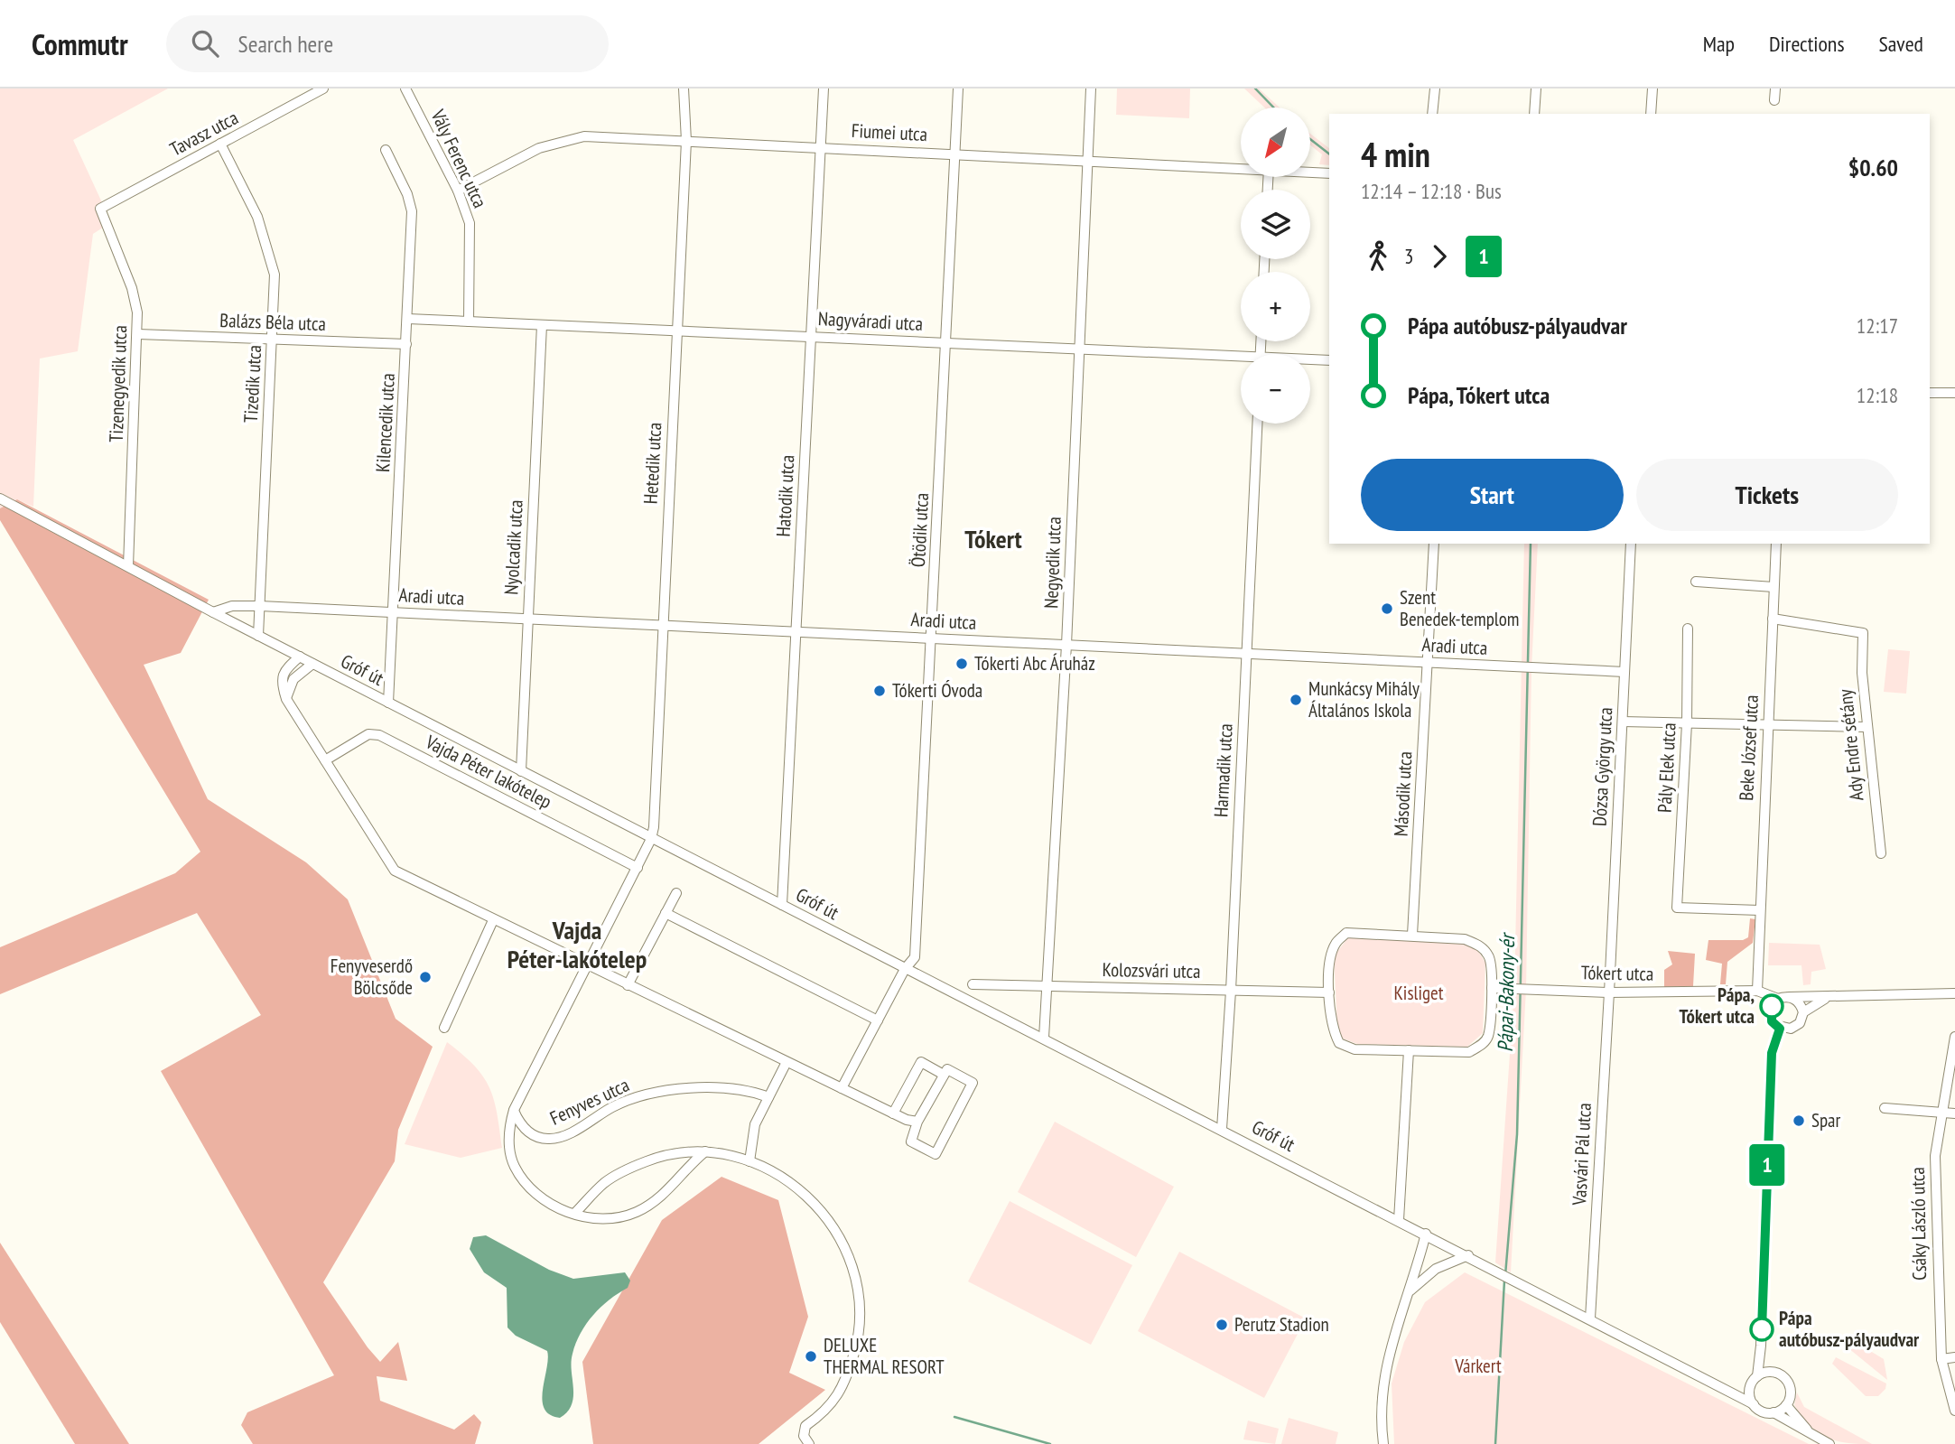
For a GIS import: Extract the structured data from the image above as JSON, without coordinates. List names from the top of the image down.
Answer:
{
  "streets": {
    "street": [
      "Fiumei utca",
      "Tavasz utca",
      "Vály Ferenc utca",
      "Nagyváradi utca",
      "Balázs Béla utca",
      "Tizenegyedik utca",
      "Tizedik utca",
      "Kilencedik utca",
      "Hetedik utca",
      "Hatodik utca",
      "Ötödik utca",
      "Nyolcadik utca",
      "Negyedik utca",
      "Aradi utca",
      "Gróf út",
      "Ady Endre sétány",
      "Beke József utca",
      "Dózsa György utca",
      "Pály Elek utca",
      "Harmadik utca",
      "Vajda Péter lakótelep",
      "Második utca",
      "Kolozsvári utca",
      "Tókert utca",
      "Fenyves utca",
      "Vasvári Pál utca",
      "Csáky László utca"
    ]
  },
  "crossings": [
    ["Fiumei utca", "Vály Ferenc utca"],
    ["Fiumei utca", "Hetedik utca"],
    ["Fiumei utca", "Hatodik utca"],
    ["Fiumei utca", "Ötödik utca"],
    ["Fiumei utca", "Negyedik utca"],
    ["Tavasz utca", "Tizenegyedik utca"],
    ["Tavasz utca", "Tizedik utca"],
    ["Vály Ferenc utca", "Nagyváradi utca"],
    ["Nagyváradi utca", "Kilencedik utca"],
    ["Nagyváradi utca", "Hetedik utca"],
    ["Nagyváradi utca", "Hatodik utca"],
    ["Nagyváradi utca", "Ötödik utca"],
    ["Nagyváradi utca", "Nyolcadik utca"],
    ["Nagyváradi utca", "Negyedik utca"],
    ["Balázs Béla utca", "Tizenegyedik utca"],
    ["Balázs Béla utca", "Tizedik utca"],
    ["Balázs Béla utca", "Kilencedik utca"],
    ["Tizenegyedik utca", "Gróf út"],
    ["Tizedik utca", "Aradi utca"],
    ["Tizedik utca", "Gróf út"],
    ["Kilencedik utca", "Aradi utca"],
    ["Kilencedik utca", "Gróf út"],
    ["Hetedik utca", "Aradi utca"],
    ["Hetedik utca", "Gróf út"],
    ["Hatodik utca", "Aradi utca"],
    ["Hatodik utca", "Gróf út"],
    ["Ötödik utca", "Aradi utca"],
    ["Ötödik utca", "Gróf út"],
    ["Nyolcadik utca", "Aradi utca"],
    ["Nyolcadik utca", "Gróf út"],
    ["Negyedik utca", "Aradi utca"],
    ["Negyedik utca", "Gróf út"],
    ["Negyedik utca", "Kolozsvári utca"],
    ["Aradi utca", "Gróf út"],
    ["Aradi utca", "Dózsa György utca"],
    ["Aradi utca", "Harmadik utca"],
    ["Aradi utca", "Második utca"],
    ["Gróf út", "Harmadik utca"],
    ["Gróf út", "Vasvári Pál utca"],
    ["Ady Endre sétány", "Beke József utca"],
    ["Beke József utca", "Pály Elek utca"],
    ["Beke József utca", "Tókert utca"],
    ["Dózsa György utca", "Tókert utca"],
    ["Dózsa György utca", "Vasvári Pál utca"],
    ["Harmadik utca", "Kolozsvári utca"],
    ["Második utca", "Kolozsvári utca"],
    ["Második utca", "Tókert utca"],
    ["Kolozsvári utca", "Tókert utca"],
    ["Tókert utca", "Vasvári Pál utca"]
  ],
  "districts": ["Tókert", "Vajda Péter-lakótelep"],
  "water": ["Pápai-Bakony-ér"],
  "parks": ["Kisliget", "Várkert"],
  "places": [
    "Szent Benedek-templom",
    "Tókerti Abc Áruház",
    "Tókerti Óvoda",
    "Munkácsy Mihály Általános Iskola",
    "Fenyveserdő Bölcsőde",
    "Pápa, Tókert utca",
    "Spar",
    "Perutz Stadion",
    "Pápa autóbusz-pályaudvar",
    "DELUXE THERMAL RESORT"
  ],
  "lines": ["bus line 1"],
  "north": "bottom left",
  "page": {
    "header": "Commutr",
    "search": "Search here",
    "nav": ["Map", "Directions", "Saved"],
    "on_map": "1",
    "map_buttons": ["+", "−"],
    "heading": ["4 min", "12:14 – 12:18 · Bus", "$0.60"],
    "legs": ["3", "1"],
    "list": [
      {
        "name": "Pápa autóbusz-pályaudvar",
        "value": "12:17"
      },
      {
        "name": "Pápa, Tókert utca",
        "value": "12:18"
      }
    ],
    "buttons": ["Start", "Tickets"]
  }
}
